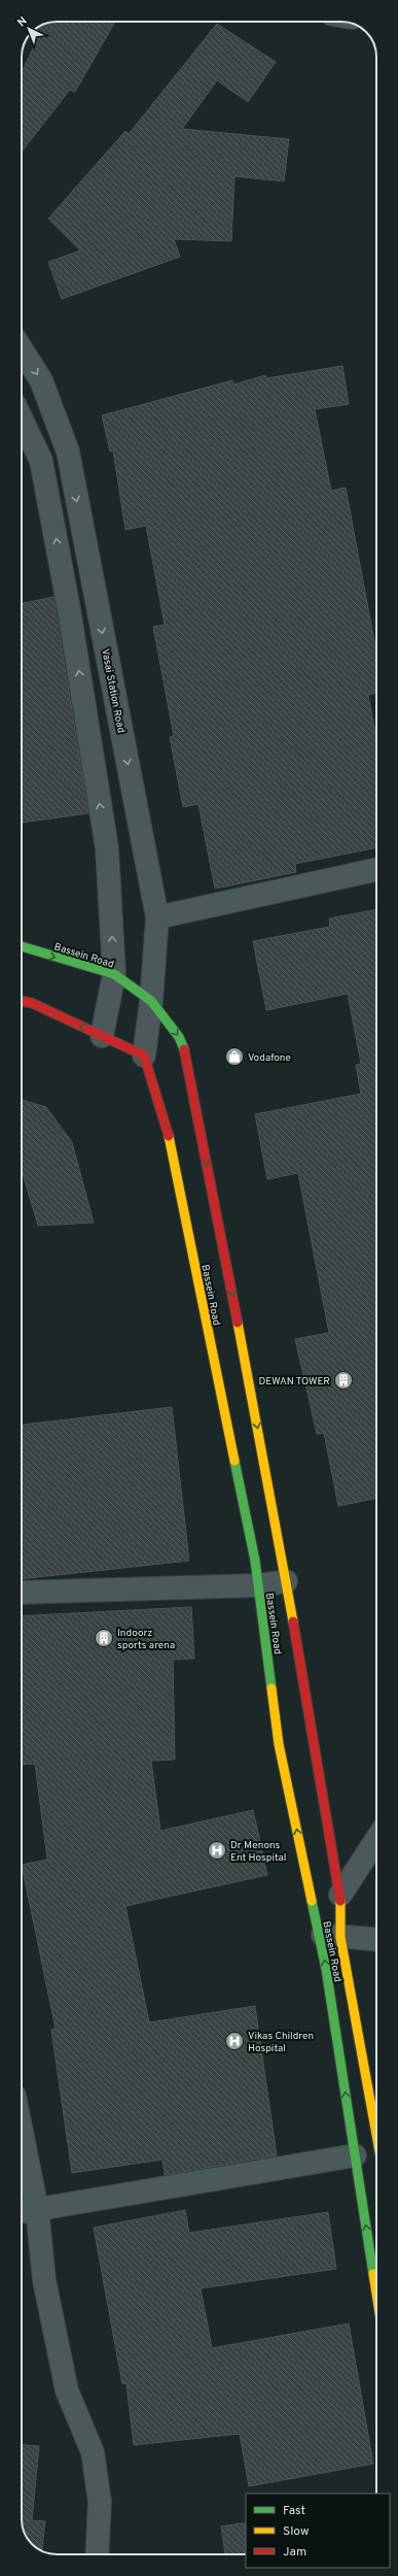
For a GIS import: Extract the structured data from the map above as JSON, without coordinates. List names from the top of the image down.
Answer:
{
  "streets": {
    "main road": ["Bassein Road"],
    "street": ["Vasai Station Road"]
  },
  "crossings": [
    ["Vasai Station Road", "Bassein Road"]
  ],
  "places": {
    "shop": ["Vodafone"],
    "building": ["DEWAN TOWER", "Indoorz sports arena"],
    "hospital": ["Dr Menons Ent Hospital", "Vikas Children Hospital"]
  },
  "legend": ["Fast", "Slow", "Jam"],
  "north": "top left"
}
